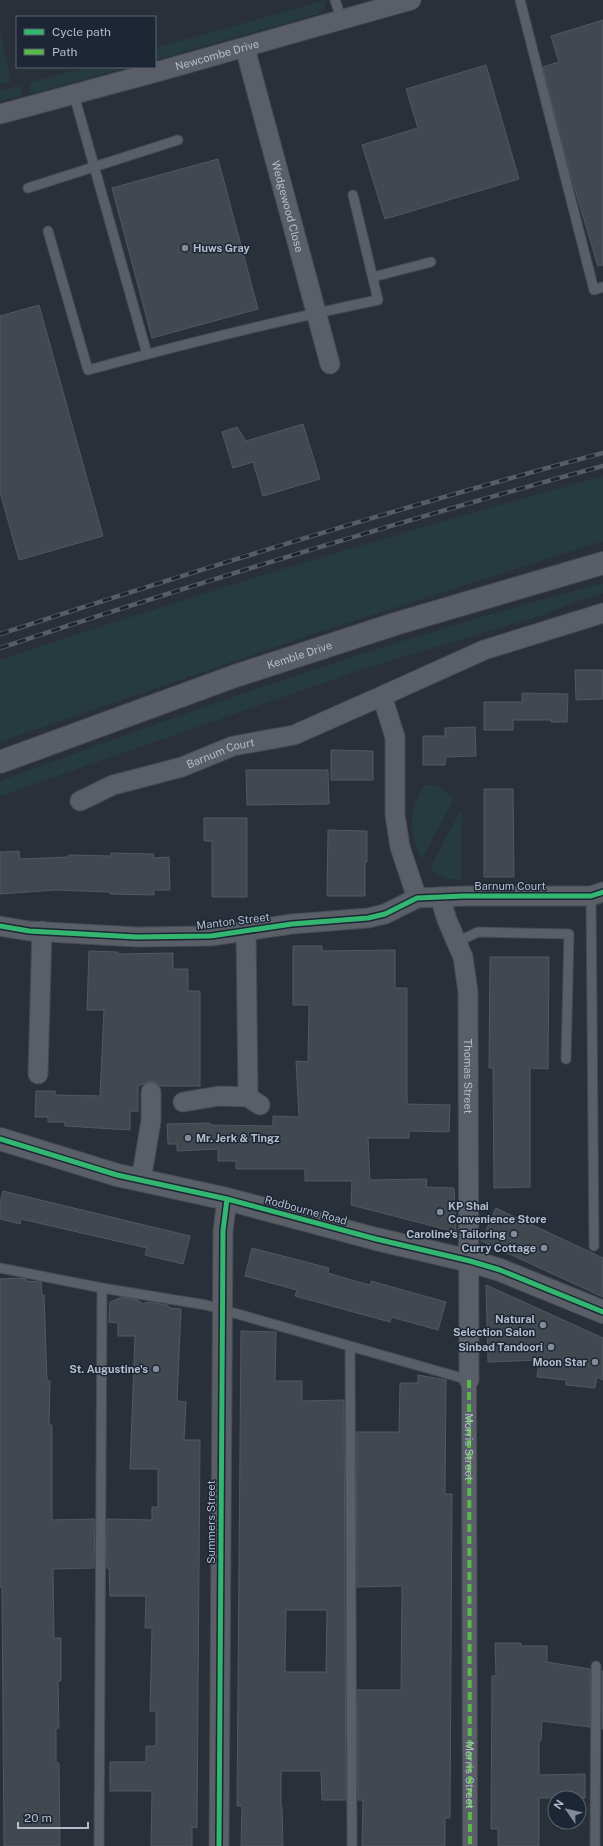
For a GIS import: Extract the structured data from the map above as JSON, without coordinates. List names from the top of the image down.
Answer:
{
  "streets": {
    "main road": ["Kemble Drive"],
    "street": [
      "Newcombe Drive",
      "Wedgewood Close",
      "Barnum Court",
      "Manton Street",
      "Thomas Street",
      "Rodbourne Road",
      "Morris Street",
      "Summers Street"
    ]
  },
  "crossings": [
    ["Newcombe Drive", "Wedgewood Close"],
    ["Barnum Court", "Manton Street"],
    ["Barnum Court", "Thomas Street"],
    ["Thomas Street", "Rodbourne Road"],
    ["Thomas Street", "Morris Street"],
    ["Rodbourne Road", "Morris Street"],
    ["Rodbourne Road", "Summers Street"]
  ],
  "places": [
    "Huws Gray",
    "Mr. Jerk & Tingz",
    "KP Shai Convenience Store",
    "Caroline's Tailoring",
    "Curry Cottage",
    "Natural Selection Salon",
    "Sinbad Tandoori",
    "Moon Star",
    "St. Augustine's"
  ],
  "legend": ["Cycle path", "Path"],
  "scale_bar": "20 m",
  "north": "top left"
}
